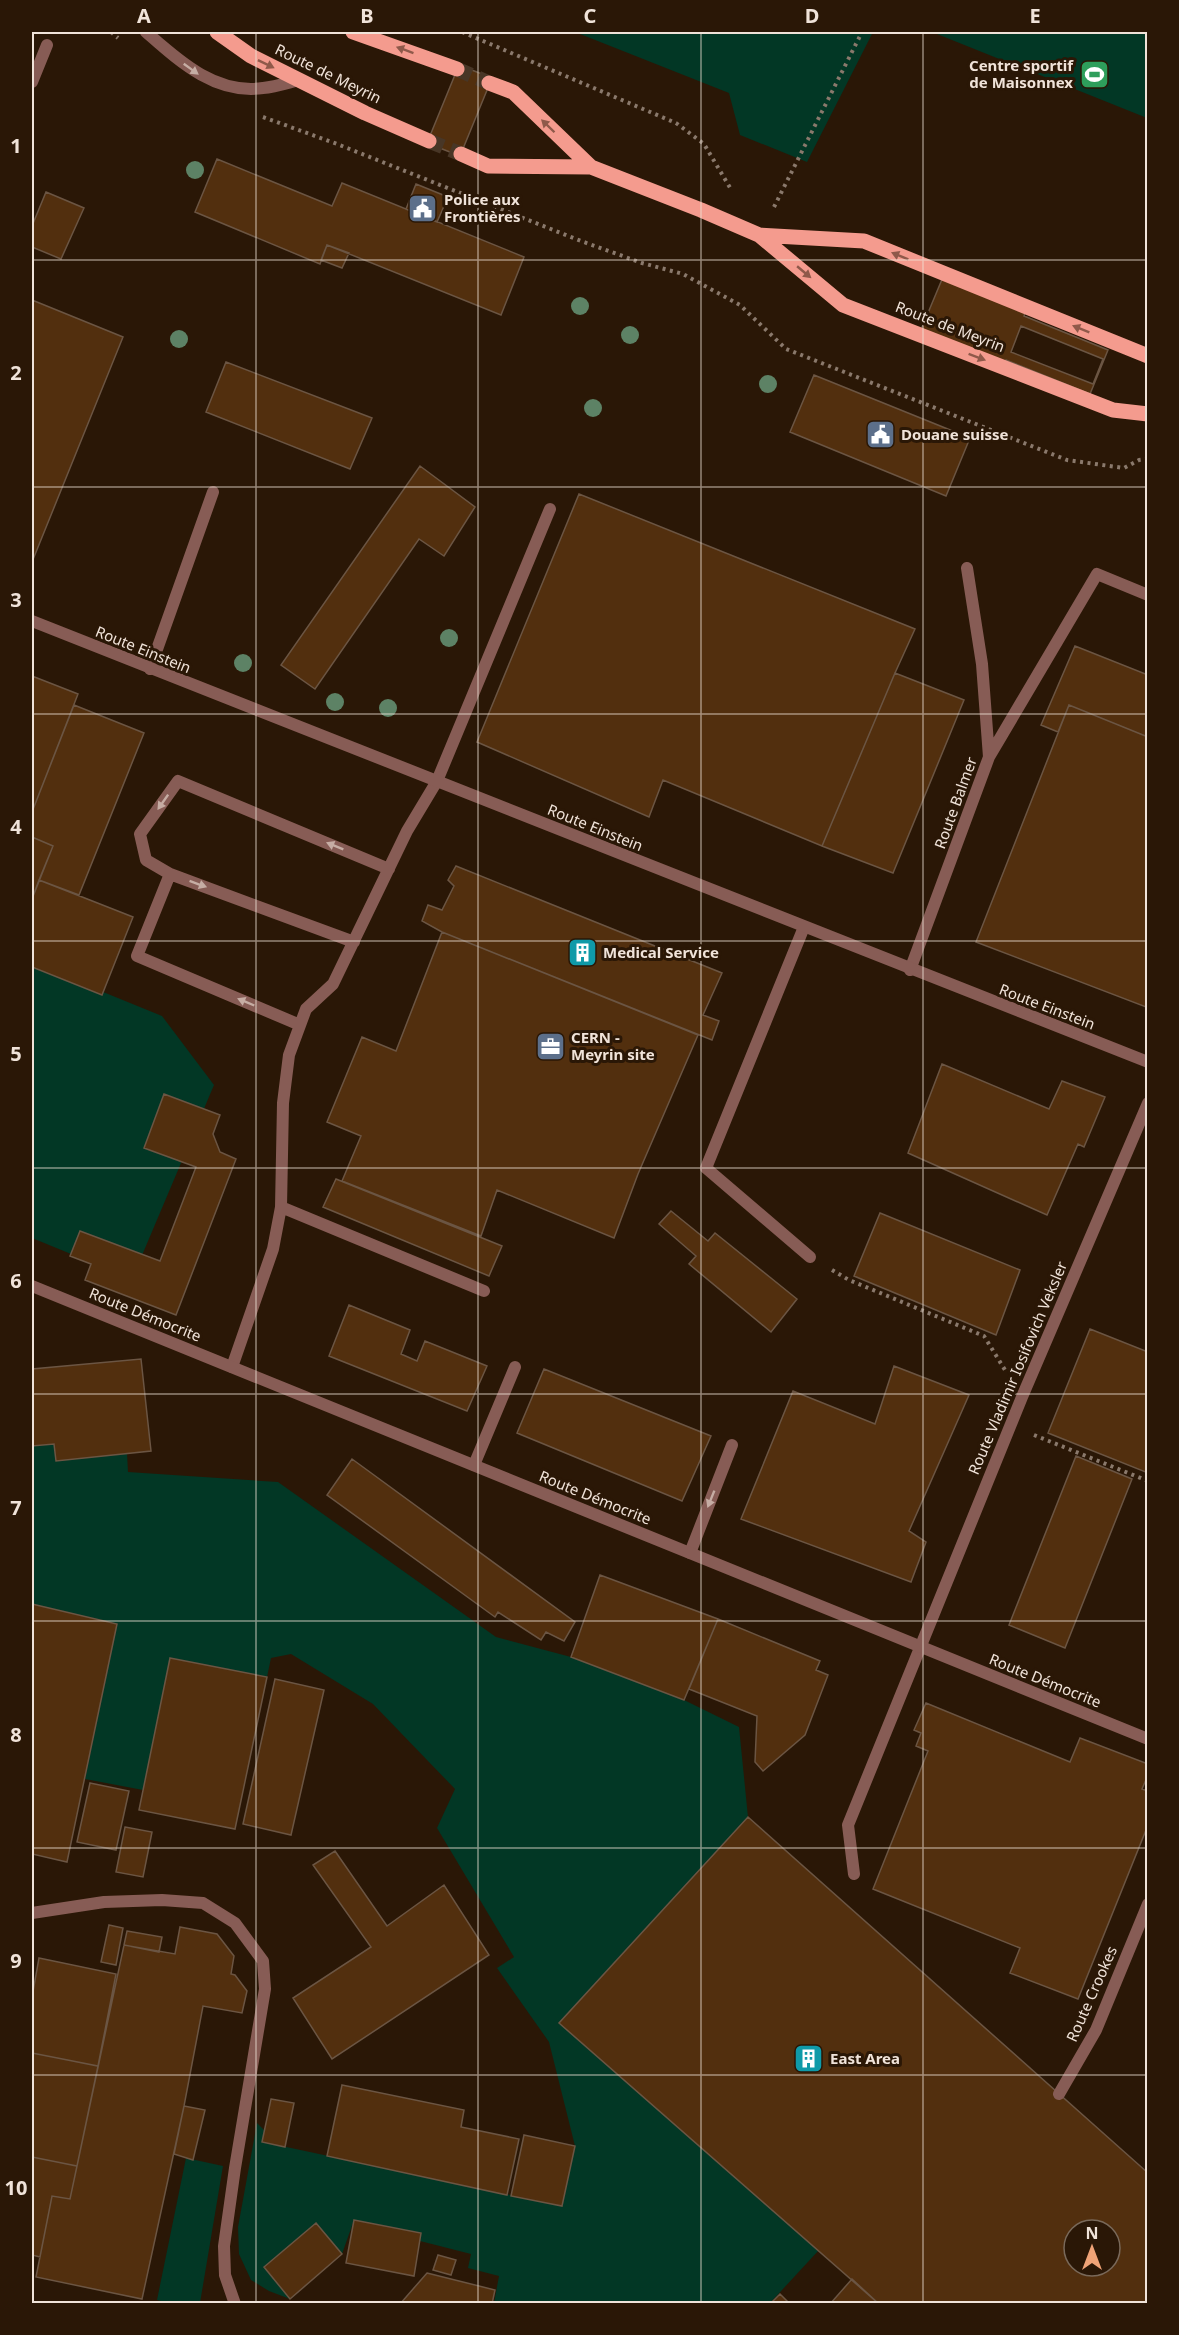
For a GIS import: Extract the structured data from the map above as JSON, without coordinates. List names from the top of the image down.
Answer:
{
  "streets": {
    "main road": ["Route de Meyrin"],
    "street": [
      "Route Einstein",
      "Route Balmer",
      "Route Démocrite",
      "Route Vladimir Iosifovich Veksler",
      "Route Crookes"
    ]
  },
  "crossings": [
    ["Route Einstein", "Route Balmer"],
    ["Route Démocrite", "Route Vladimir Iosifovich Veksler"]
  ],
  "places": {
    "sports": ["Centre sportif de Maisonnex"],
    "public building": ["Police aux Frontières", "Douane suisse"],
    "building": ["Medical Service", "East Area"],
    "office": ["CERN - Meyrin site"]
  },
  "north": "top",
  "grid": {
    "columns": [
      "A",
      "B",
      "C",
      "D",
      "E"
    ],
    "rows": [
      "1",
      "2",
      "3",
      "4",
      "5",
      "6",
      "7",
      "8",
      "9",
      "10"
    ]
  }
}
